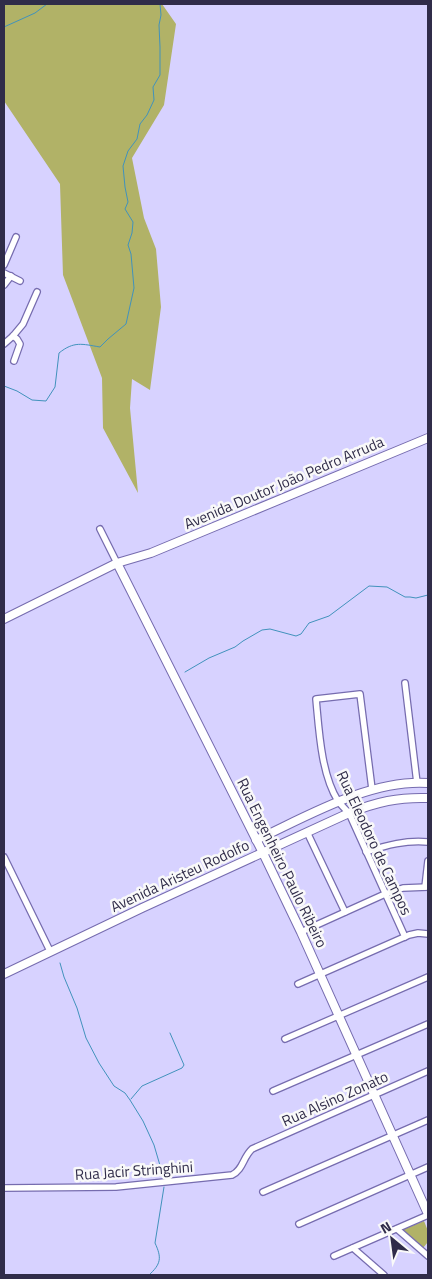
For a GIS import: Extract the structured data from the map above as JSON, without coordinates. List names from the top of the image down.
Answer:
{
  "streets": {
    "street": [
      "Avenida Doutor João Pedro Arruda",
      "Rua Eleodoro de Campos",
      "Rua Engenheiro Paulo Ribeiro",
      "Avenida Aristeu Rodolfo",
      "Rua Alsino Zonato",
      "Rua Jacir Stringhini"
    ]
  },
  "crossings": [
    ["Avenida Doutor João Pedro Arruda", "Rua Engenheiro Paulo Ribeiro"],
    ["Rua Eleodoro de Campos", "Avenida Aristeu Rodolfo"],
    ["Rua Engenheiro Paulo Ribeiro", "Avenida Aristeu Rodolfo"],
    ["Rua Engenheiro Paulo Ribeiro", "Rua Alsino Zonato"],
    ["Rua Alsino Zonato", "Rua Jacir Stringhini"]
  ],
  "north": "top left"
}
